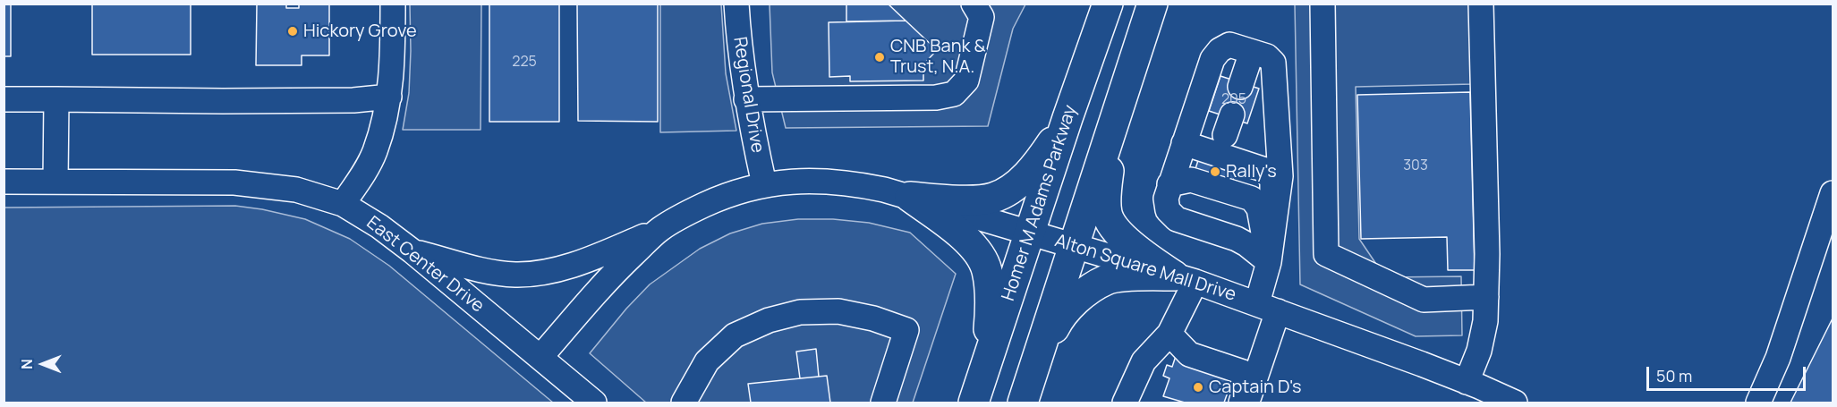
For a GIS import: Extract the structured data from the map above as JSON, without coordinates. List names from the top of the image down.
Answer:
{
  "streets": {
    "main road": ["Homer M Adams Parkway"],
    "street": ["Regional Drive", "East Center Drive", "Alton Square Mall Drive"]
  },
  "crossings": [
    ["Regional Drive", "Alton Square Mall Drive"],
    ["Homer M Adams Parkway", "Alton Square Mall Drive"],
    ["East Center Drive", "Alton Square Mall Drive"]
  ],
  "places": [
    "Hickory Grove",
    "CNB Bank & Trust, N.A.",
    "Rally's",
    "Captain D's"
  ],
  "house_numbers": ["225", "205", "303"],
  "scale_bar": "50 m",
  "north": "left"
}
